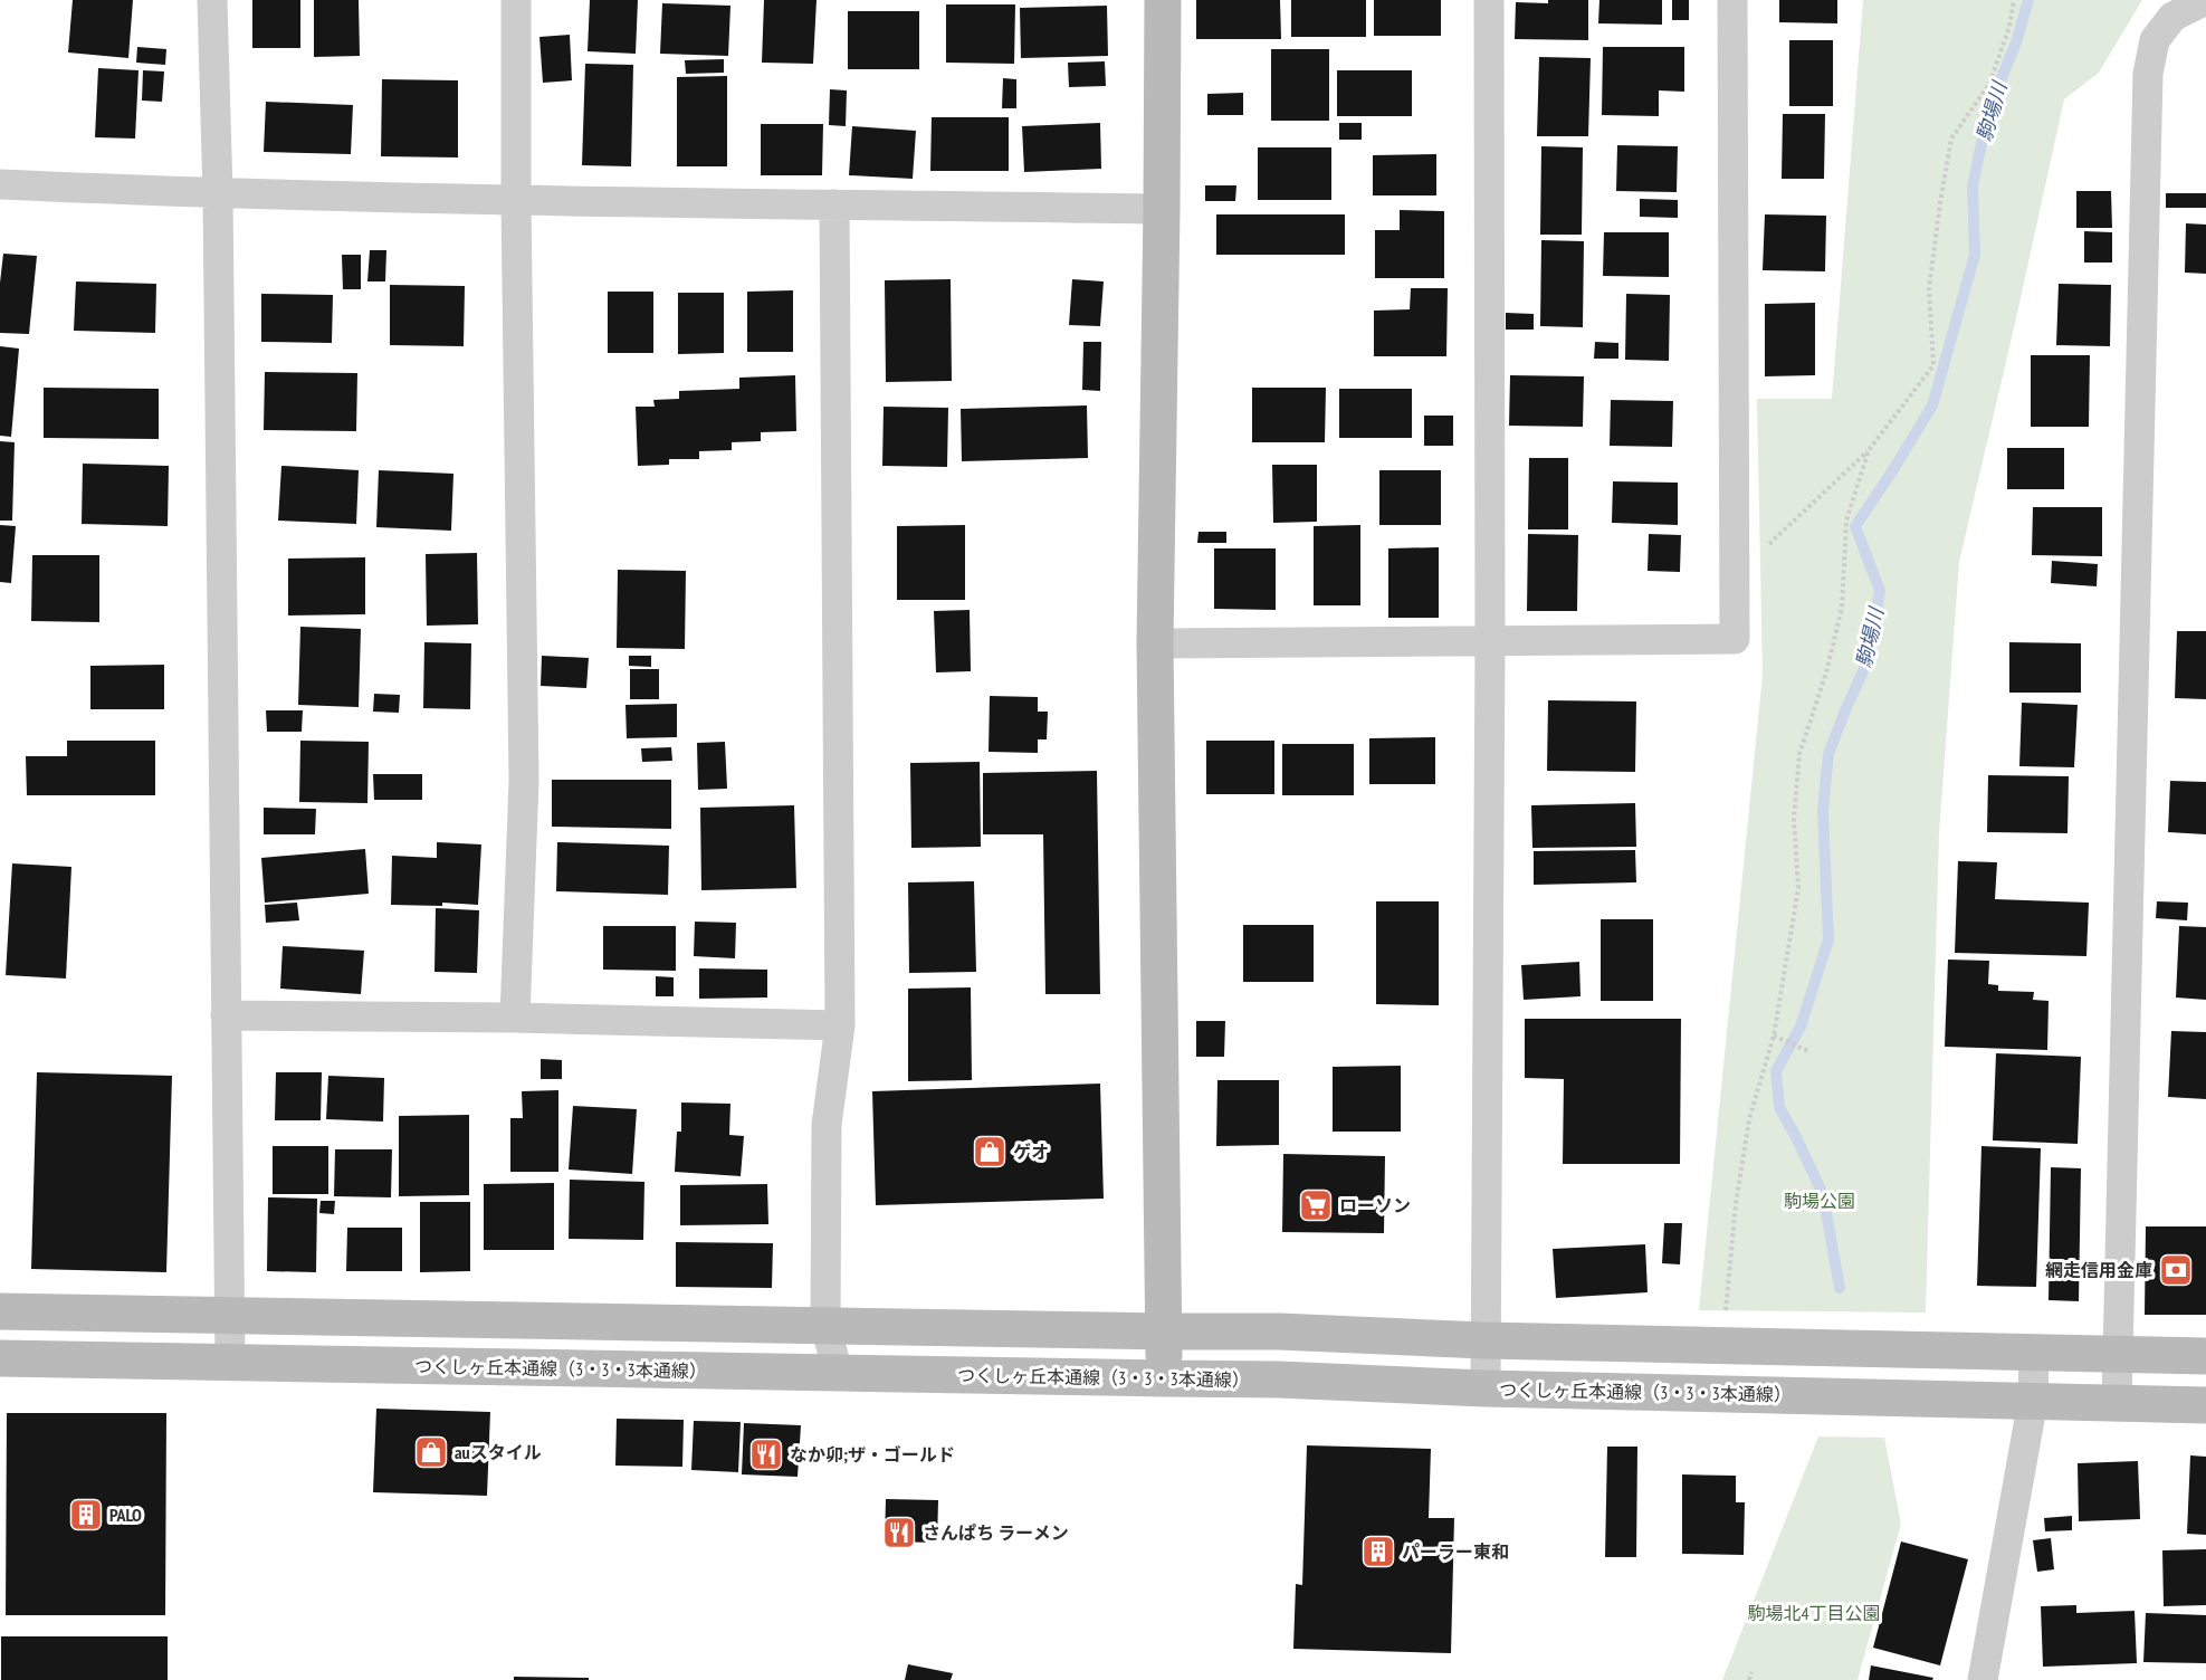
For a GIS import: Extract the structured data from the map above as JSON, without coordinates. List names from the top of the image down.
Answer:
{
  "streets": {
    "street": ["つくしヶ丘本通線（3・3・3本通線）"]
  },
  "water": ["駒場川"],
  "parks": ["駒場公園", "駒場北4丁目公園"],
  "places": {
    "shop": ["ゲオ", "auスタイル"],
    "supermarket": ["ローソン"],
    "bank": ["網走信用金庫"],
    "restaurant": ["なか卯;ザ・ゴールド", "さんぱち ラーメン"],
    "building": ["PALO", "パーラー東和"]
  }
}
